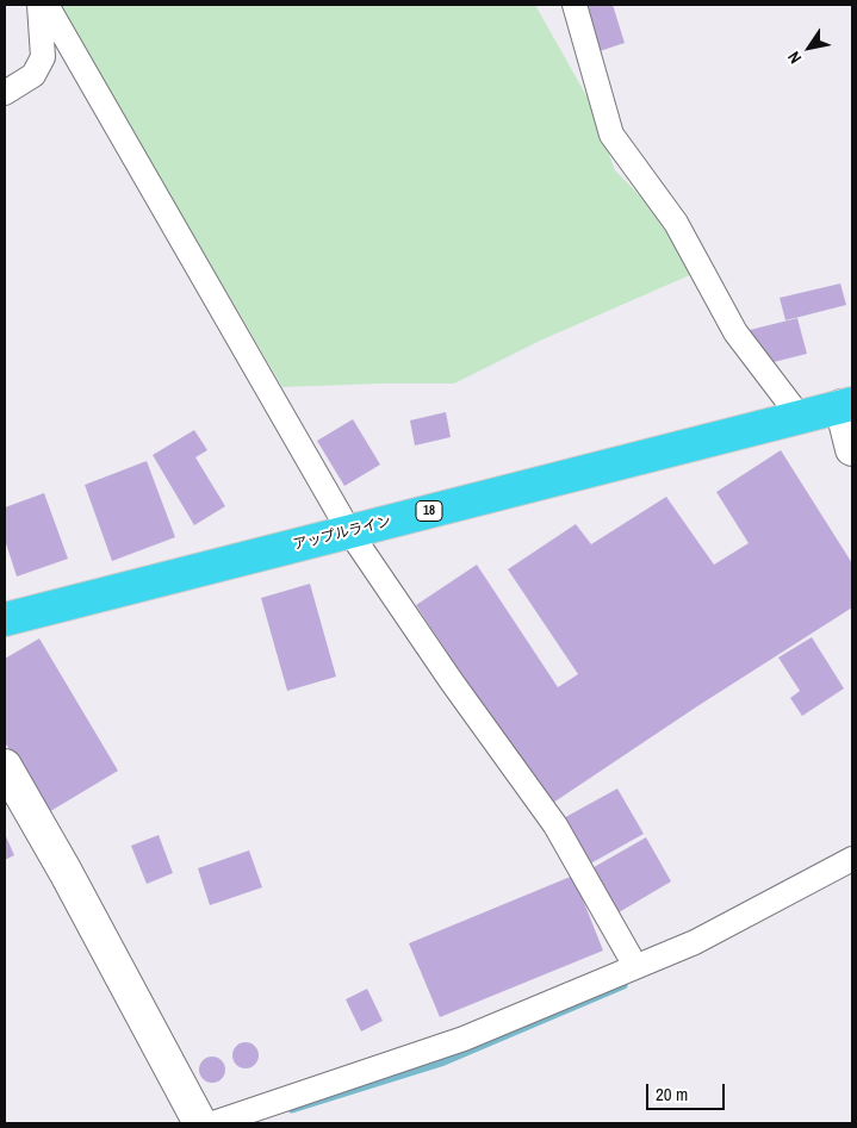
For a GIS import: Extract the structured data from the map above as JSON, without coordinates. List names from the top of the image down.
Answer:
{
  "streets": {
    "highway": ["18", "アップルライン"]
  },
  "scale_bar": "20 m",
  "north": "bottom left"
}
